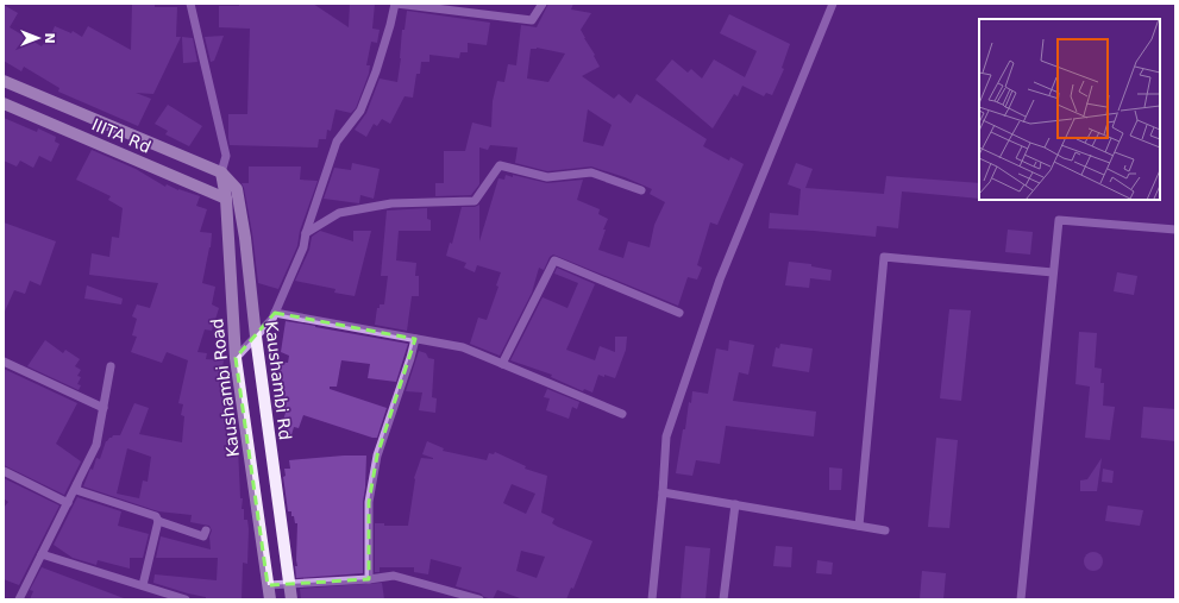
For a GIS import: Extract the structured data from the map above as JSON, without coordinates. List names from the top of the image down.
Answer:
{
  "streets": {
    "main road": ["IIITA Rd", "Kaushambi Rd", "Kaushambi Road"]
  },
  "crossings": [
    ["IIITA Rd", "Kaushambi Rd"],
    ["IIITA Rd", "Kaushambi Road"],
    ["Kaushambi Rd", "Kaushambi Road"]
  ],
  "north": "right"
}
